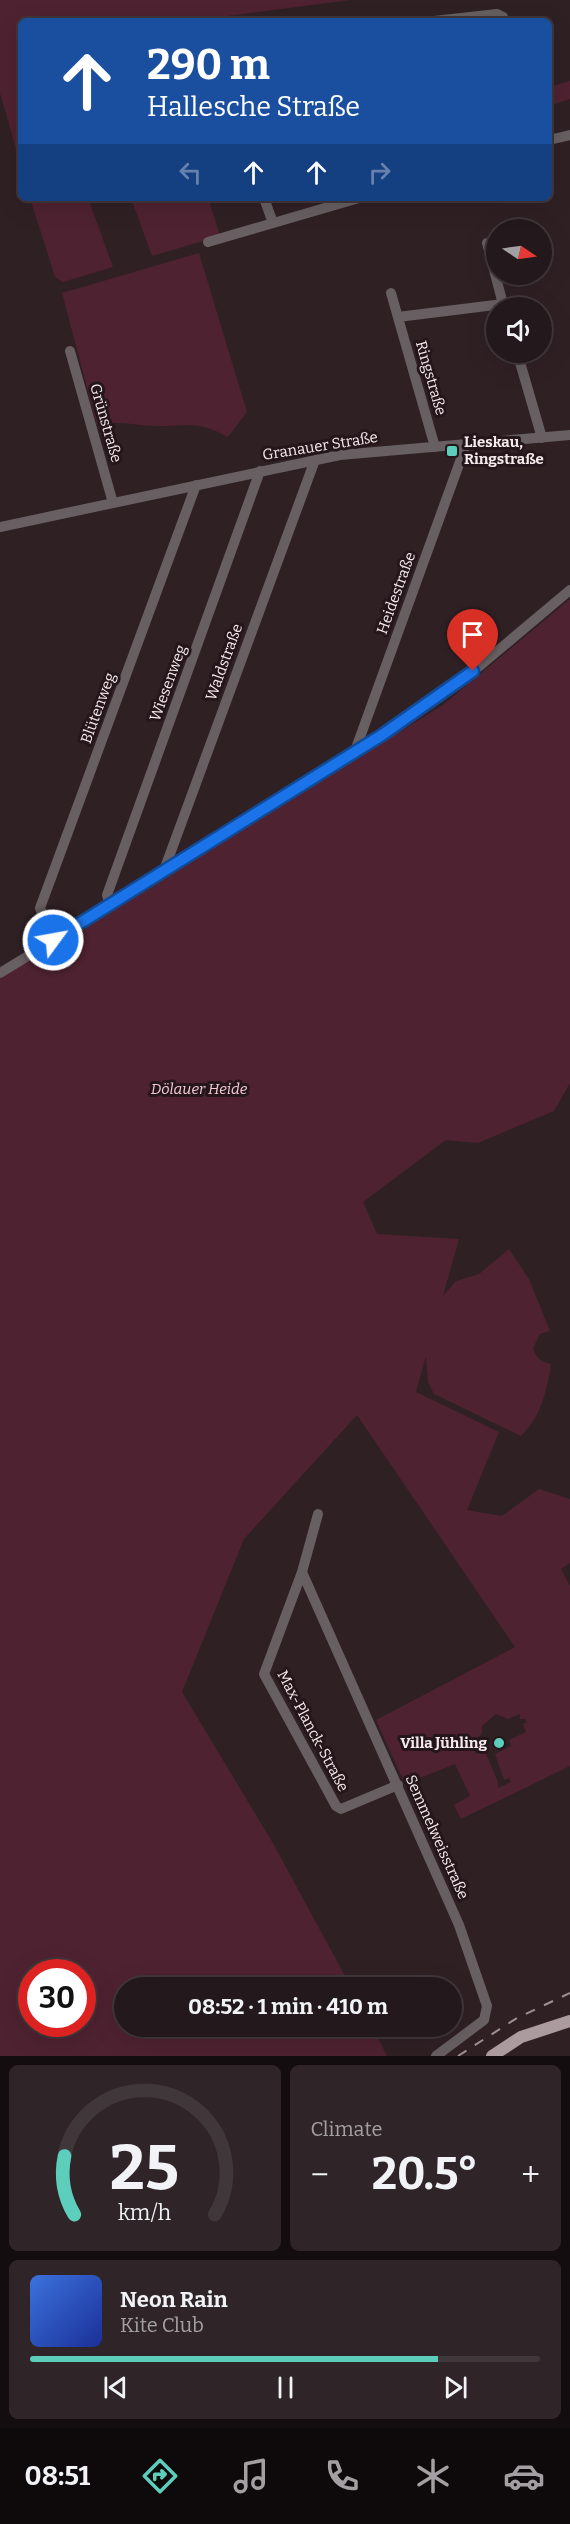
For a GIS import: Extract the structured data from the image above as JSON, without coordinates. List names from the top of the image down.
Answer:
{
  "streets": {
    "street": [
      "Ringstraße",
      "Grünstraße",
      "Granauer Straße",
      "Heidestraße",
      "Waldstraße",
      "Wiesenweg",
      "Blütenweg",
      "Max-Planck-Straße",
      "Semmelweisstraße"
    ]
  },
  "crossings": [
    ["Ringstraße", "Granauer Straße"],
    ["Grünstraße", "Granauer Straße"],
    ["Granauer Straße", "Heidestraße"],
    ["Granauer Straße", "Waldstraße"],
    ["Granauer Straße", "Wiesenweg"],
    ["Granauer Straße", "Blütenweg"],
    ["Max-Planck-Straße", "Semmelweisstraße"]
  ],
  "parks": ["Dölauer Heide"],
  "places": {
    "transit": ["Lieskau, Ringstraße"],
    "other": ["Villa Jühling"]
  },
  "north": "right",
  "page": {
    "turn": ["290 m", "Hallesche Straße"],
    "limit": "30",
    "trip": "08:52 · 1 min · 410 m",
    "tile": "Climate",
    "heat": ["−", "20.5°", "+"],
    "song": ["Neon Rain", "Kite Club"],
    "tabs": "08:51",
    "gauge": ["25", "km/h"]
  }
}
